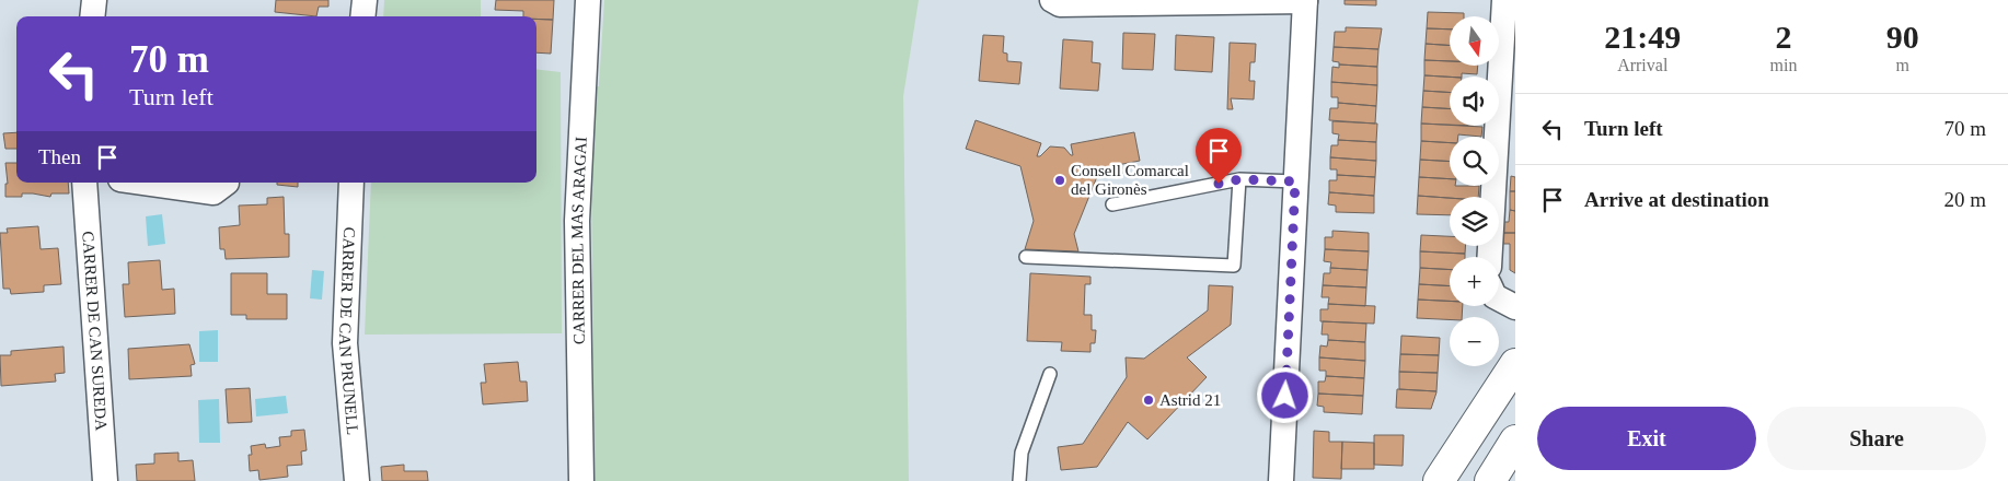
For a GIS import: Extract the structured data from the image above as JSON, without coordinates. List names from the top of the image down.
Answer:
{
  "streets": {
    "street": ["CARRER DEL MAS ARAGAI", "CARRER DE CAN SUREDA", "CARRER DE CAN PRUNELL"]
  },
  "places": ["Consell Comarcal del Gironès", "Astrid 21"],
  "north": "bottom",
  "page": {
    "eta": [
      "21:49",
      "Arrival",
      "2",
      "min",
      "90",
      "m"
    ],
    "map_buttons": ["+", "−"],
    "turn": ["70 m", "Turn left"],
    "list": [
      {
        "name": "Turn left",
        "value": "70 m"
      },
      {
        "name": "Arrive at destination",
        "value": "20 m"
      }
    ],
    "then": "Then",
    "buttons": ["Exit", "Share"]
  }
}
